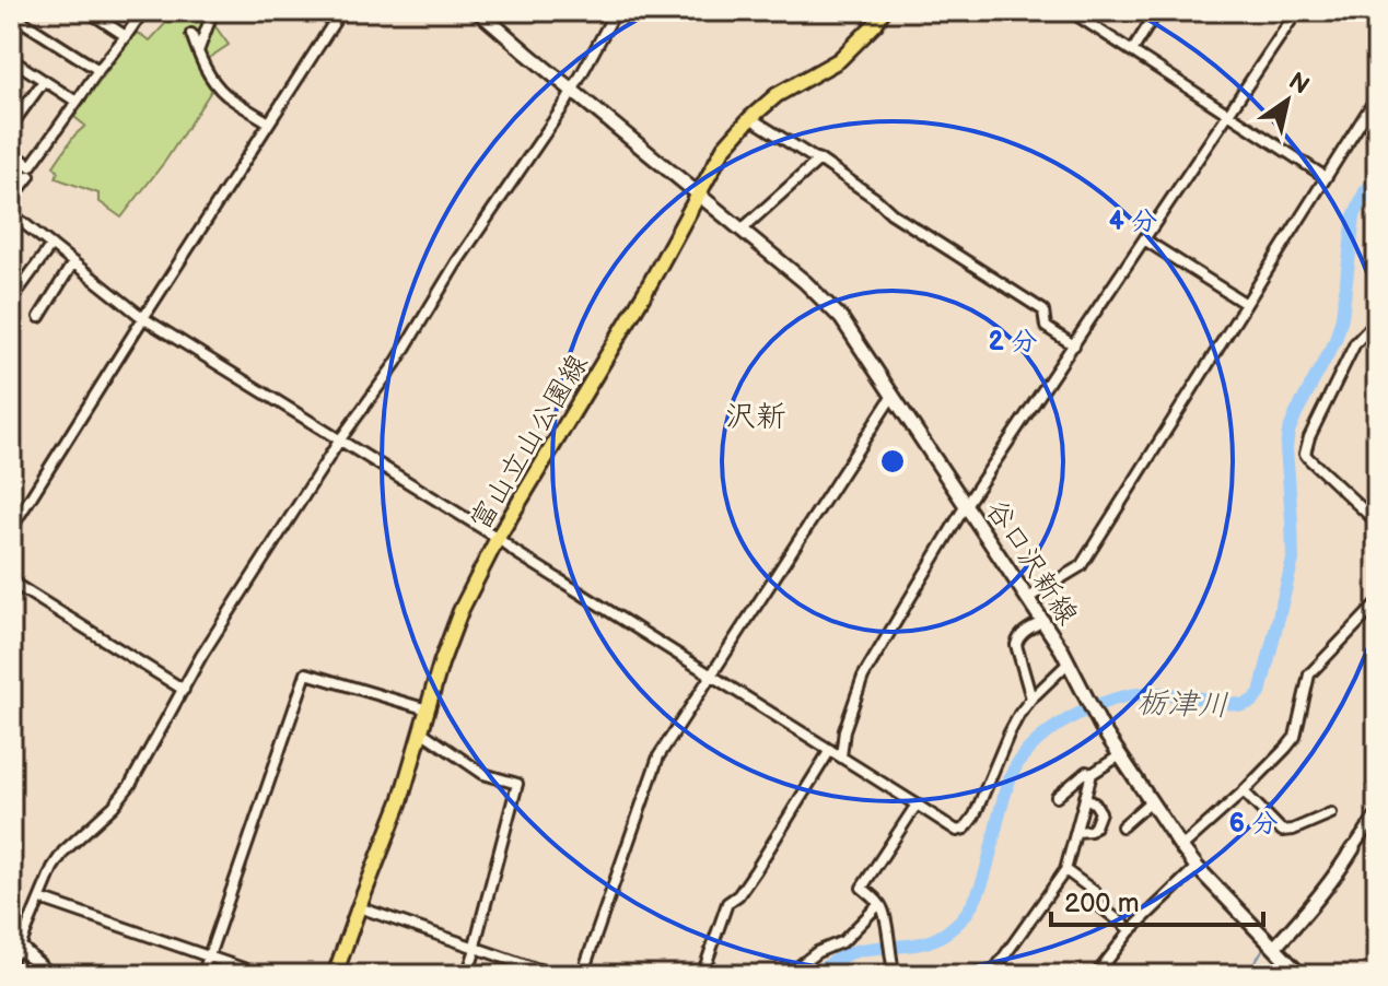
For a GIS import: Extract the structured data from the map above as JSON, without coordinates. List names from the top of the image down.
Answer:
{
  "streets": {
    "main road": ["富山立山公園線", "谷口沢新線"]
  },
  "crossings": [
    ["富山立山公園線", "谷口沢新線"]
  ],
  "districts": ["沢新"],
  "water": ["栃津川"],
  "scale_bar": "200 m",
  "north": "top right",
  "rings": ["4 分", "2 分", "6 分"]
}
